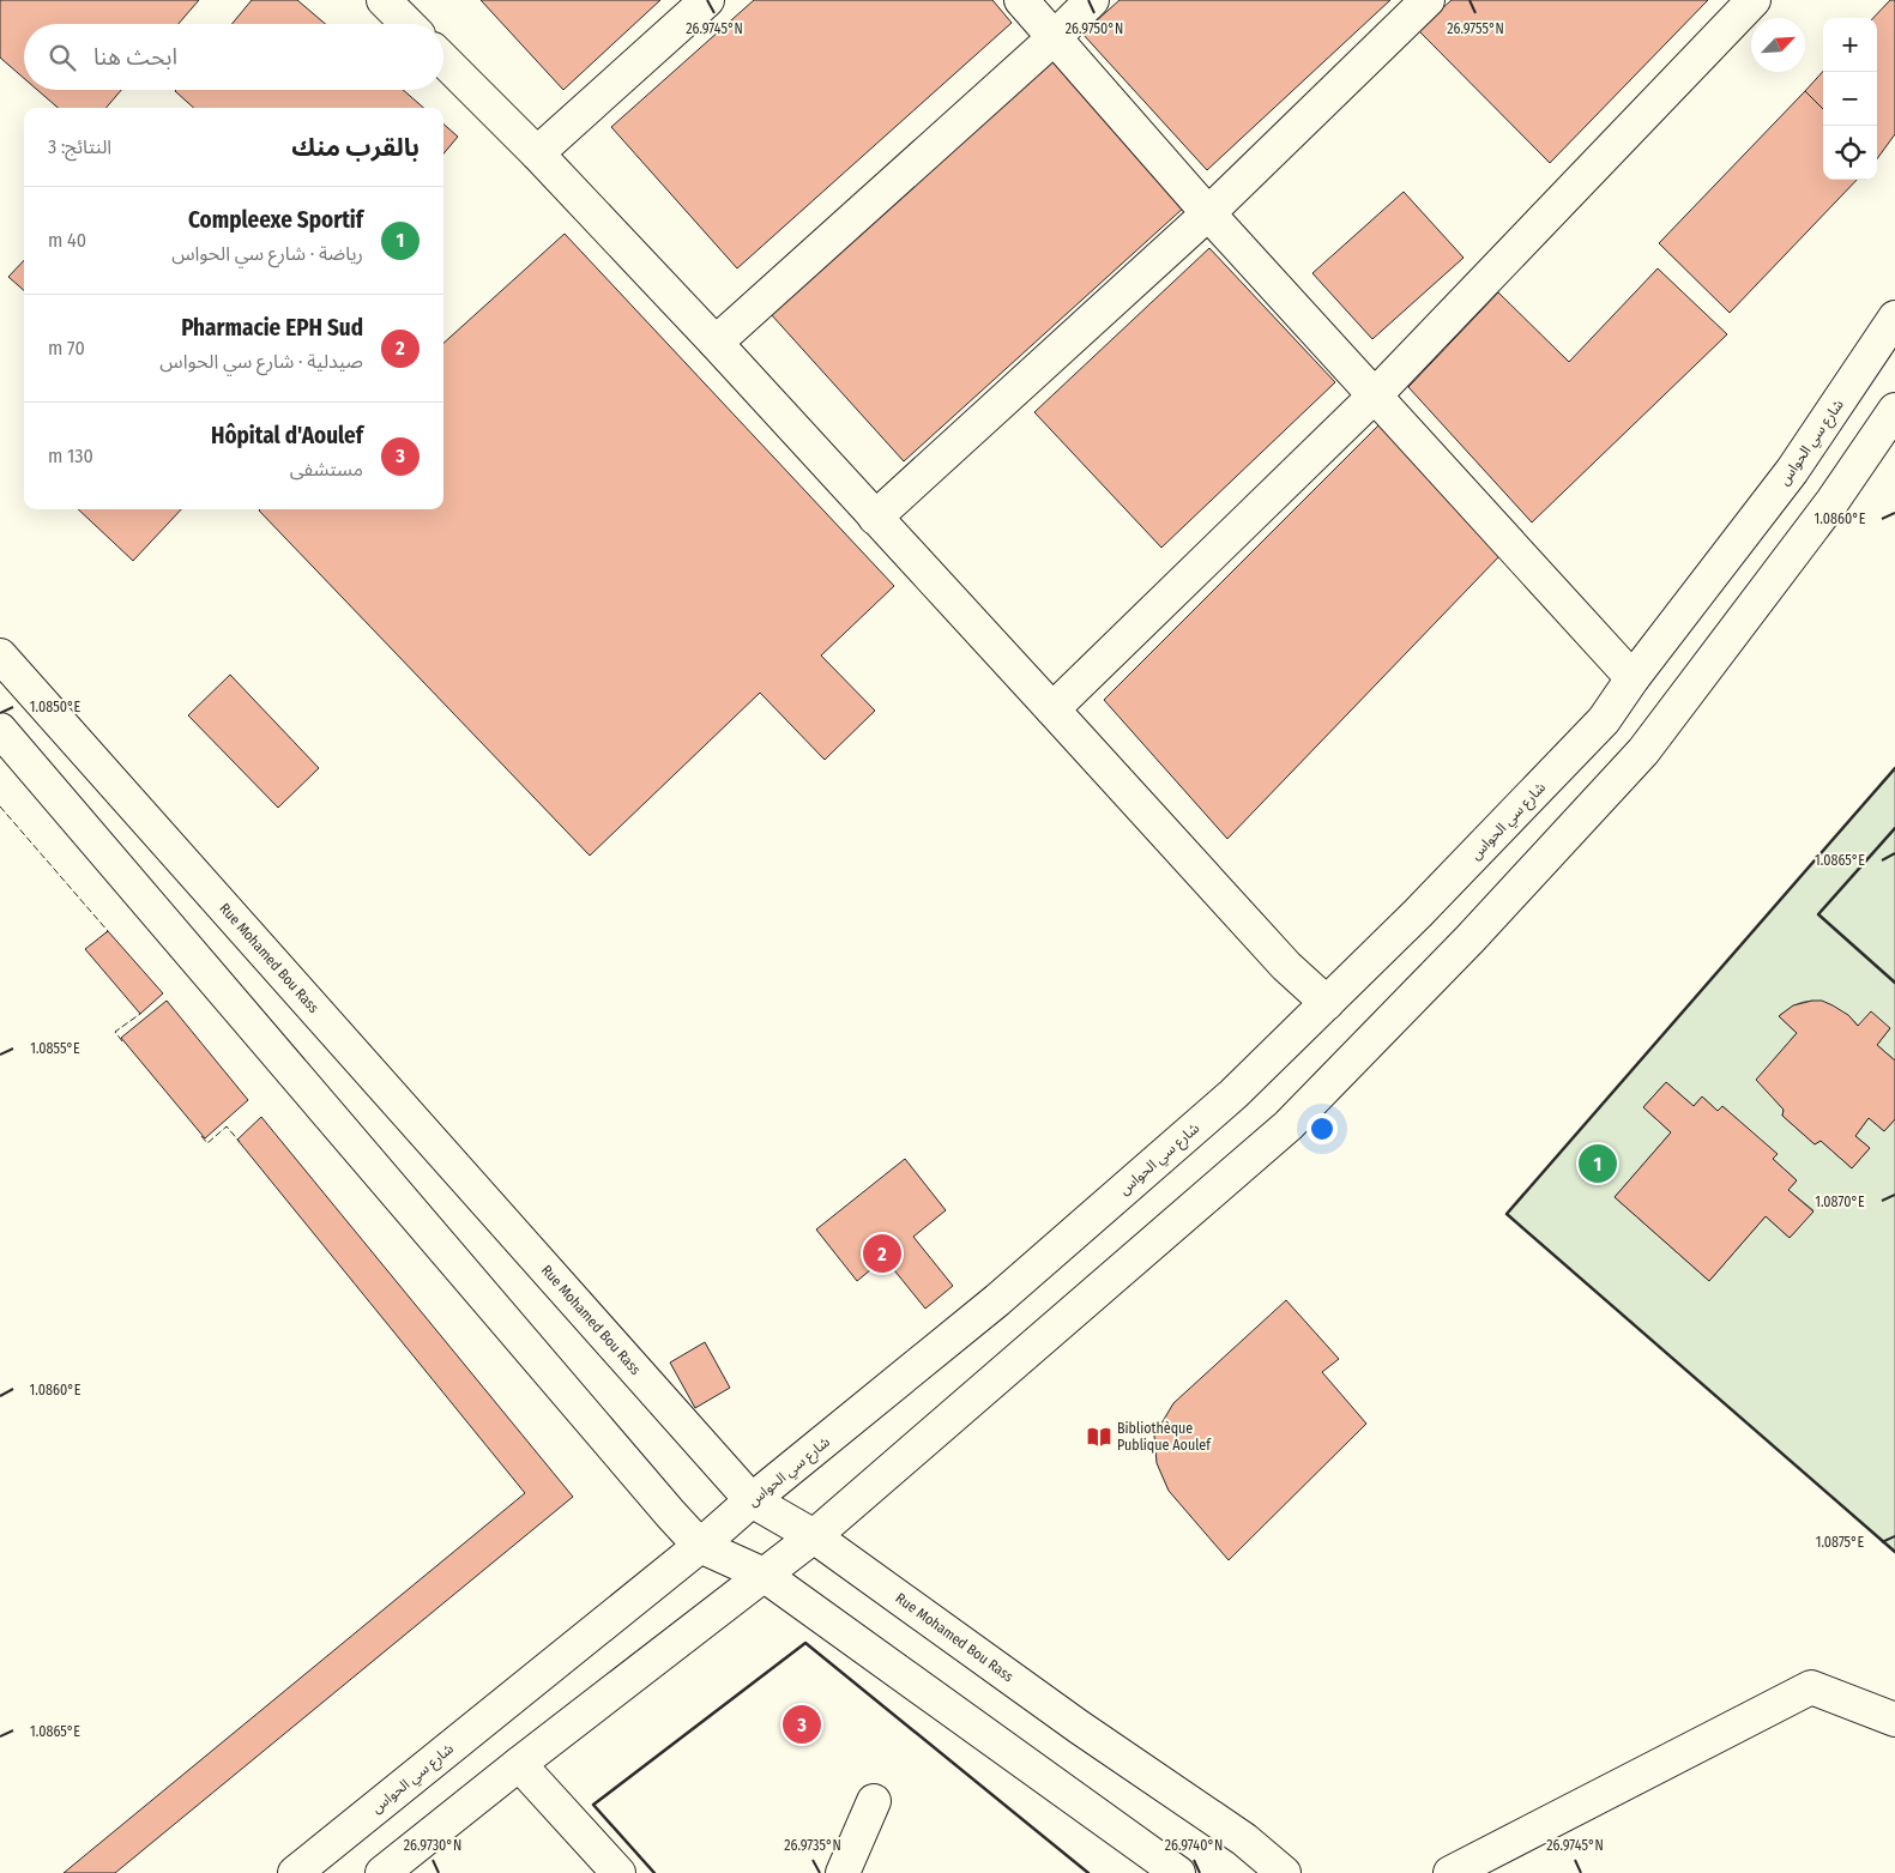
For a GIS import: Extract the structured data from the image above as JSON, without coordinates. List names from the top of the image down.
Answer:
{
  "streets": {
    "street": ["شارع سي الحواس", "Rue Mohamed Bou Rass"]
  },
  "crossings": [
    ["شارع سي الحواس", "Rue Mohamed Bou Rass"]
  ],
  "places": {
    "library": ["Bibliothèque Publique Aoulef"]
  },
  "north": "top right",
  "page": {
    "map_buttons": ["+", "−"],
    "search": "ابحث هنا",
    "heading": ["بالقرب منك", "النتائج: 3"],
    "list": [
      {
        "mark": "1",
        "name": "Compleexe Sportif",
        "note": "رياضة · شارع سي الحواس",
        "value": "40 m"
      },
      {
        "mark": "2",
        "name": "Pharmacie EPH Sud",
        "note": "صيدلية · شارع سي الحواس",
        "value": "70 m"
      },
      {
        "mark": "3",
        "name": "Hôpital d'Aoulef",
        "note": "مستشفى",
        "value": "130 m"
      }
    ],
    "pins": ["1", "2", "3"]
  },
  "coordinates": [
    "26.9750°N",
    "26.9755°N",
    "26.9745°N",
    "1.0860°E",
    "1.0850°E",
    "1.0865°E",
    "1.0855°E",
    "1.0870°E",
    "1.0875°E",
    "26.9730°N",
    "26.9735°N",
    "26.9740°N"
  ]
}
